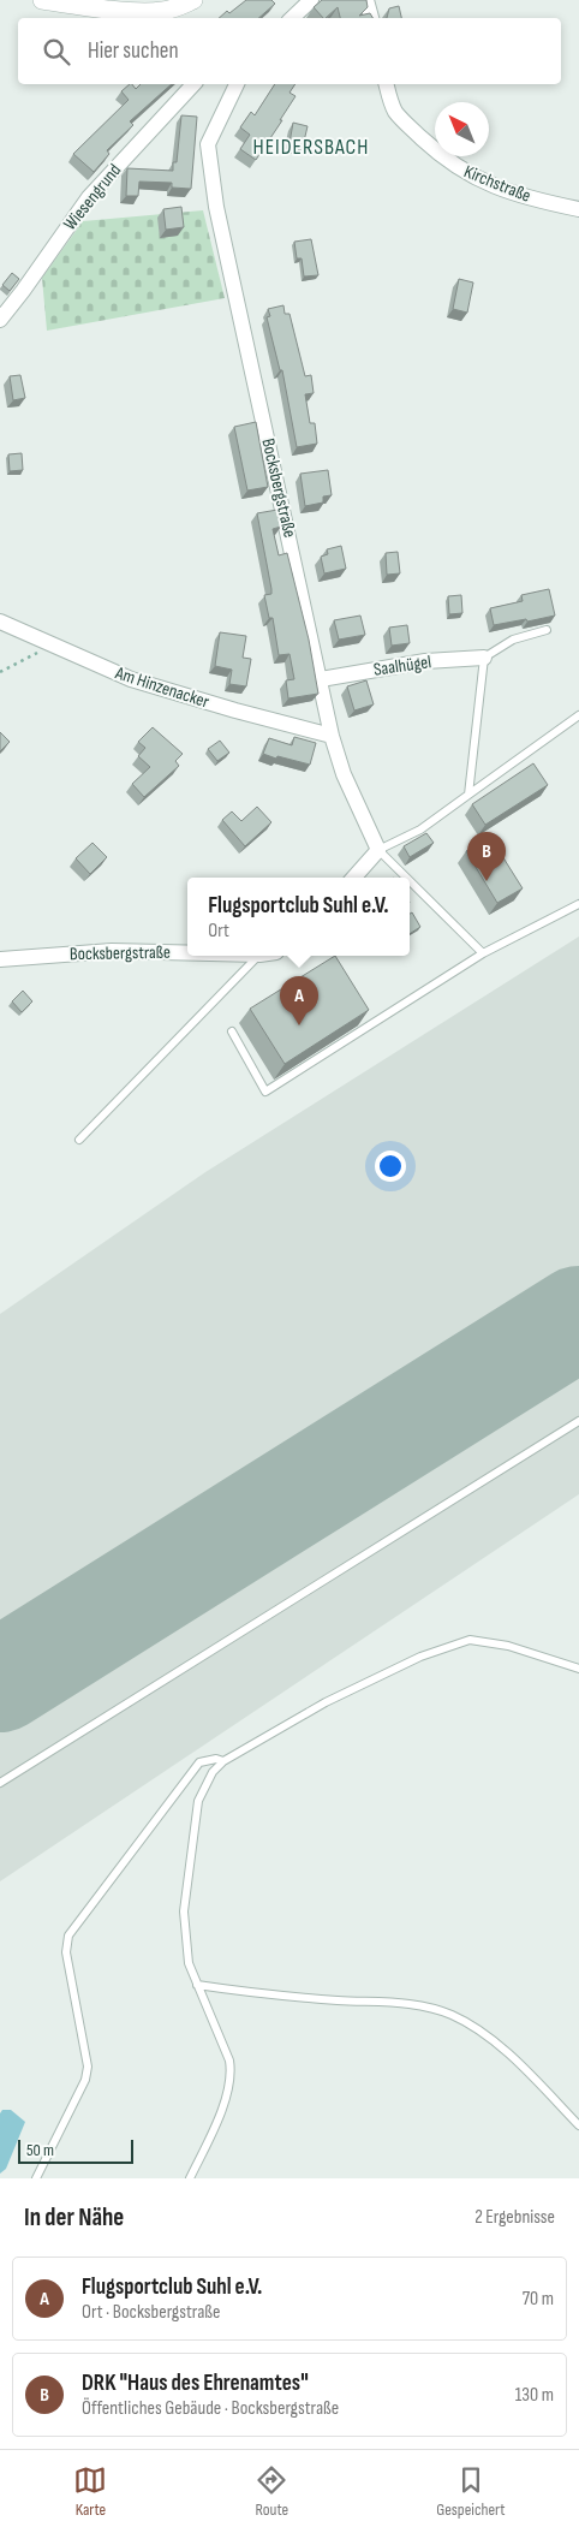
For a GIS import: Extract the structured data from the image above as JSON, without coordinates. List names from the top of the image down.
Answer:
{
  "streets": {
    "street": [
      "Kirchstraße",
      "Wiesengrund",
      "Bocksbergstraße",
      "Saalhügel",
      "Am Hinzenacker"
    ]
  },
  "crossings": [
    ["Bocksbergstraße", "Saalhügel"],
    ["Bocksbergstraße", "Am Hinzenacker"]
  ],
  "districts": ["HEIDERSBACH"],
  "scale_bar": "50 m",
  "north": "top left",
  "page": {
    "search": "Hier suchen",
    "pins": ["B", "A"],
    "popup": ["Flugsportclub Suhl e.V.", "Ort"],
    "scale": "50 m",
    "heading": ["In der Nähe", "2 Ergebnisse"],
    "list": [
      {
        "mark": "A",
        "name": "Flugsportclub Suhl e.V.",
        "note": "Ort · Bocksbergstraße",
        "value": "70 m"
      },
      {
        "mark": "B",
        "name": "DRK \"Haus des Ehrenamtes\"",
        "note": "Öffentliches Gebäude · Bocksbergstraße",
        "value": "130 m"
      }
    ],
    "nav": ["Karte", "Route", "Gespeichert"]
  }
}
